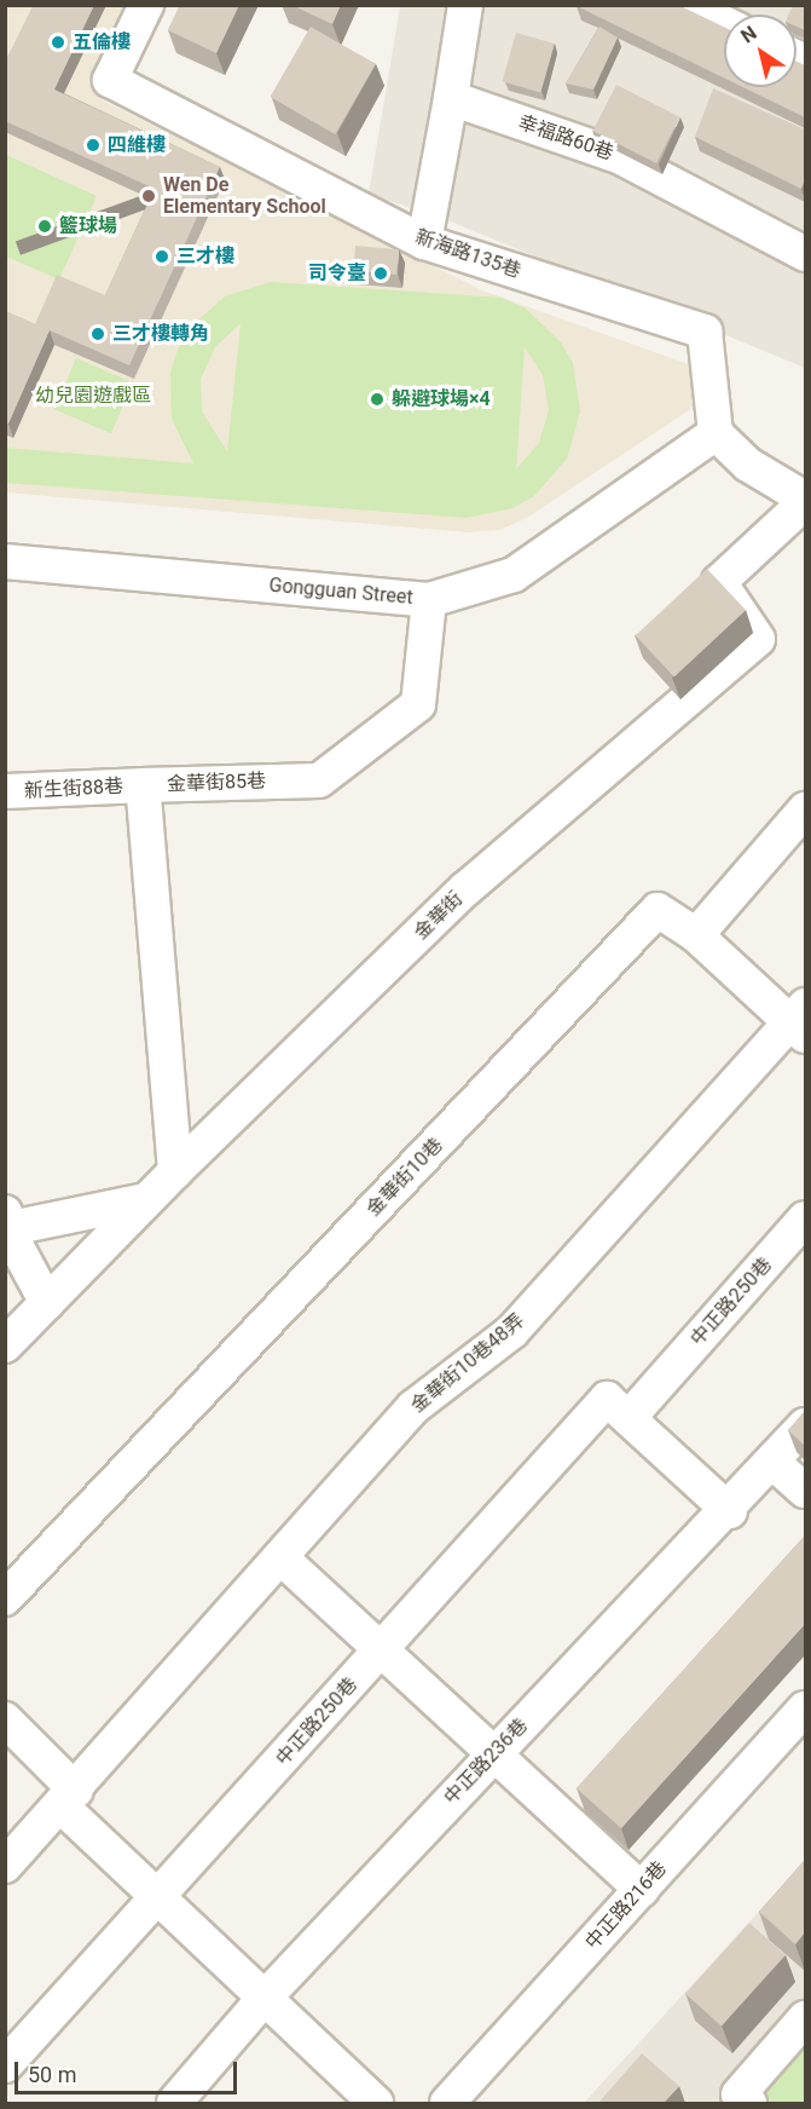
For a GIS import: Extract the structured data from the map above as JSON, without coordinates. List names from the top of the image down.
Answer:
{
  "streets": {
    "street": [
      "幸福路60巷",
      "新海路135巷",
      "Gongguan Street",
      "金華街85巷",
      "新生街88巷",
      "金華街",
      "金華街10巷",
      "中正路250巷",
      "金華街10巷48弄",
      "中正路236巷",
      "中正路216巷"
    ]
  },
  "crossings": [
    ["新海路135巷", "Gongguan Street"],
    ["Gongguan Street", "金華街85巷"],
    ["金華街85巷", "新生街88巷"],
    ["金華街85巷", "金華街"],
    ["中正路250巷", "中正路236巷"]
  ],
  "parks": ["幼兒園遊戲區"],
  "places": [
    "五倫樓",
    "四維樓",
    "Wen De Elementary School",
    "籃球場",
    "三才樓",
    "司令臺",
    "三才樓轉角",
    "躲避球場×4"
  ],
  "scale_bar": "50 m",
  "north": "top left"
}
